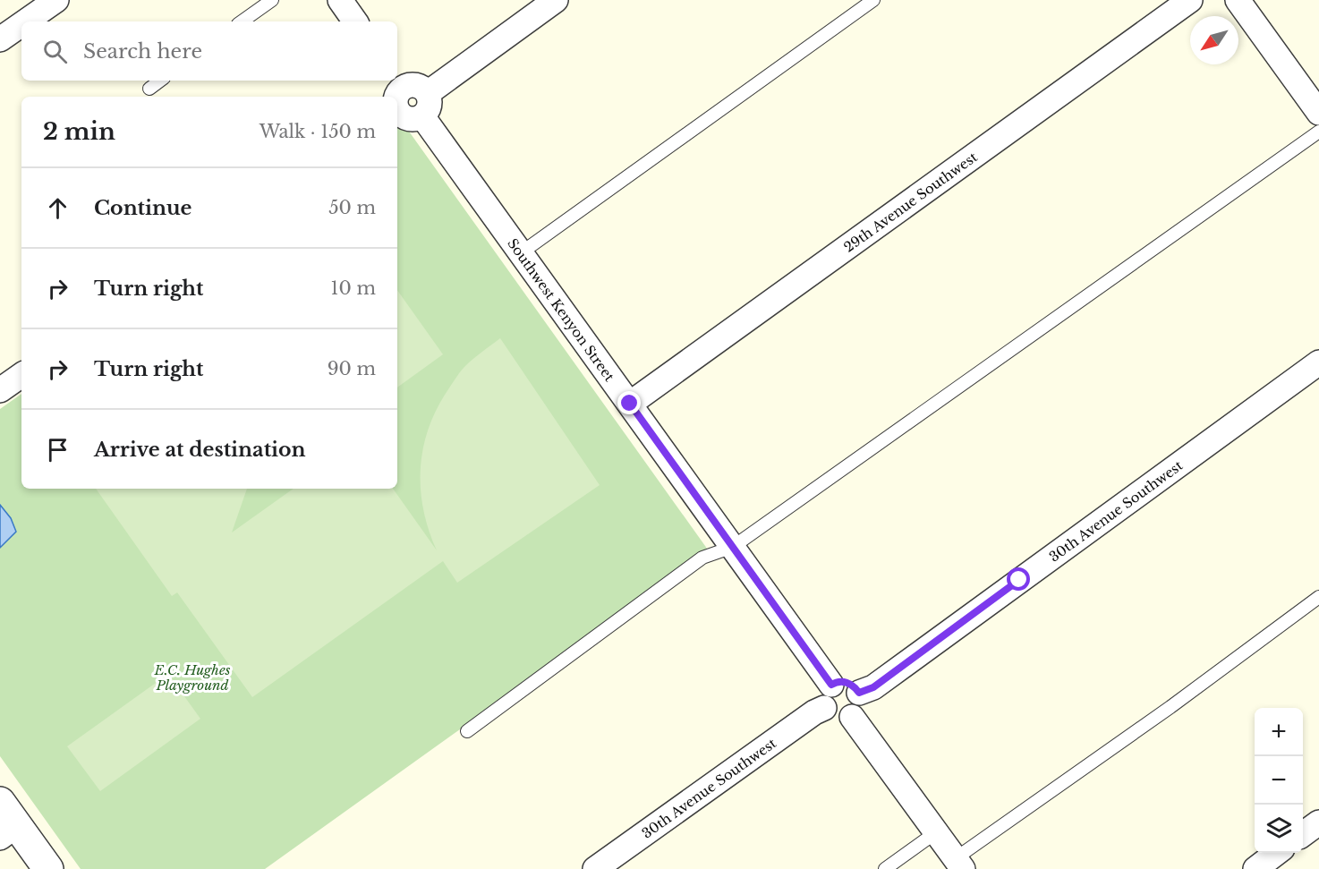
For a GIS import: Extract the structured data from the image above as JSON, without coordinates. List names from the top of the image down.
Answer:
{
  "streets": {
    "street": ["29th Avenue Southwest", "Southwest Kenyon Street", "30th Avenue Southwest"]
  },
  "crossings": [
    ["29th Avenue Southwest", "Southwest Kenyon Street"],
    ["Southwest Kenyon Street", "30th Avenue Southwest"]
  ],
  "parks": ["E.C. Hughes Playground"],
  "north": "bottom left",
  "page": {
    "search": "Search here",
    "heading": ["2 min", "Walk · 150 m"],
    "list": [
      ["Continue", "50 m"],
      ["Turn right", "10 m"],
      ["Turn right", "90 m"],
      "Arrive at destination"
    ],
    "map_buttons": ["+", "−"]
  }
}
